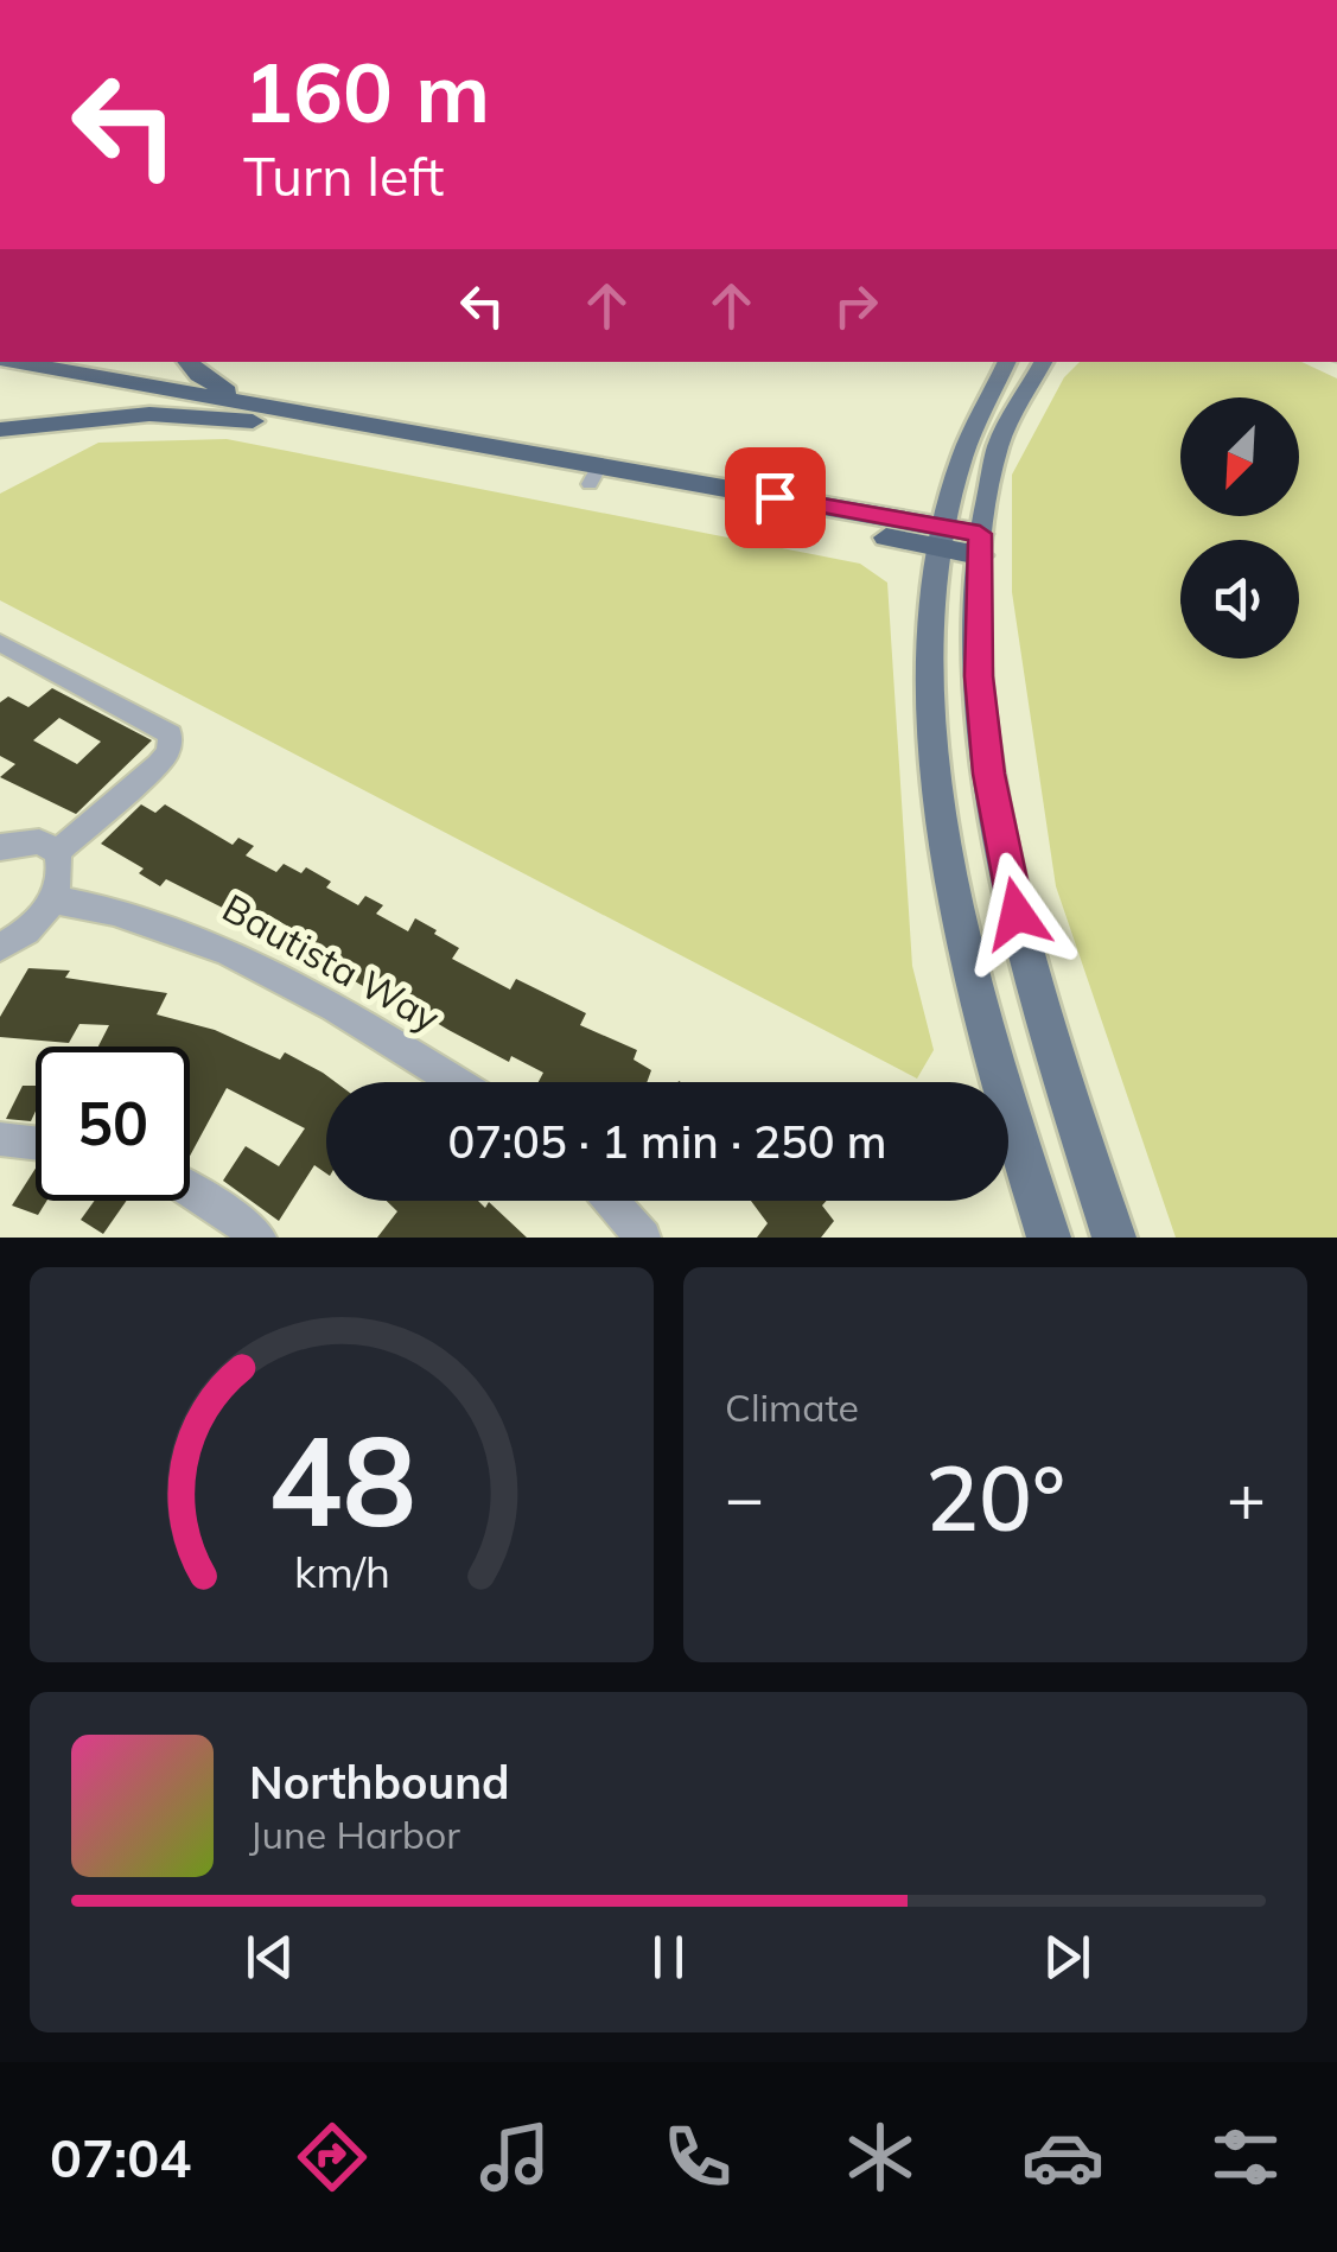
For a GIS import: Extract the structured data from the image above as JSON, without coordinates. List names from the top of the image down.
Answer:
{
  "streets": {
    "street": ["Bautista Way"]
  },
  "north": "bottom left",
  "page": {
    "turn": ["160 m", "Turn left"],
    "limit": "50",
    "trip": "07:05 · 1 min · 250 m",
    "tile": "Climate",
    "heat": ["−", "20°", "+"],
    "song": ["Northbound", "June Harbor"],
    "tabs": "07:04",
    "gauge": ["48", "km/h"]
  }
}
